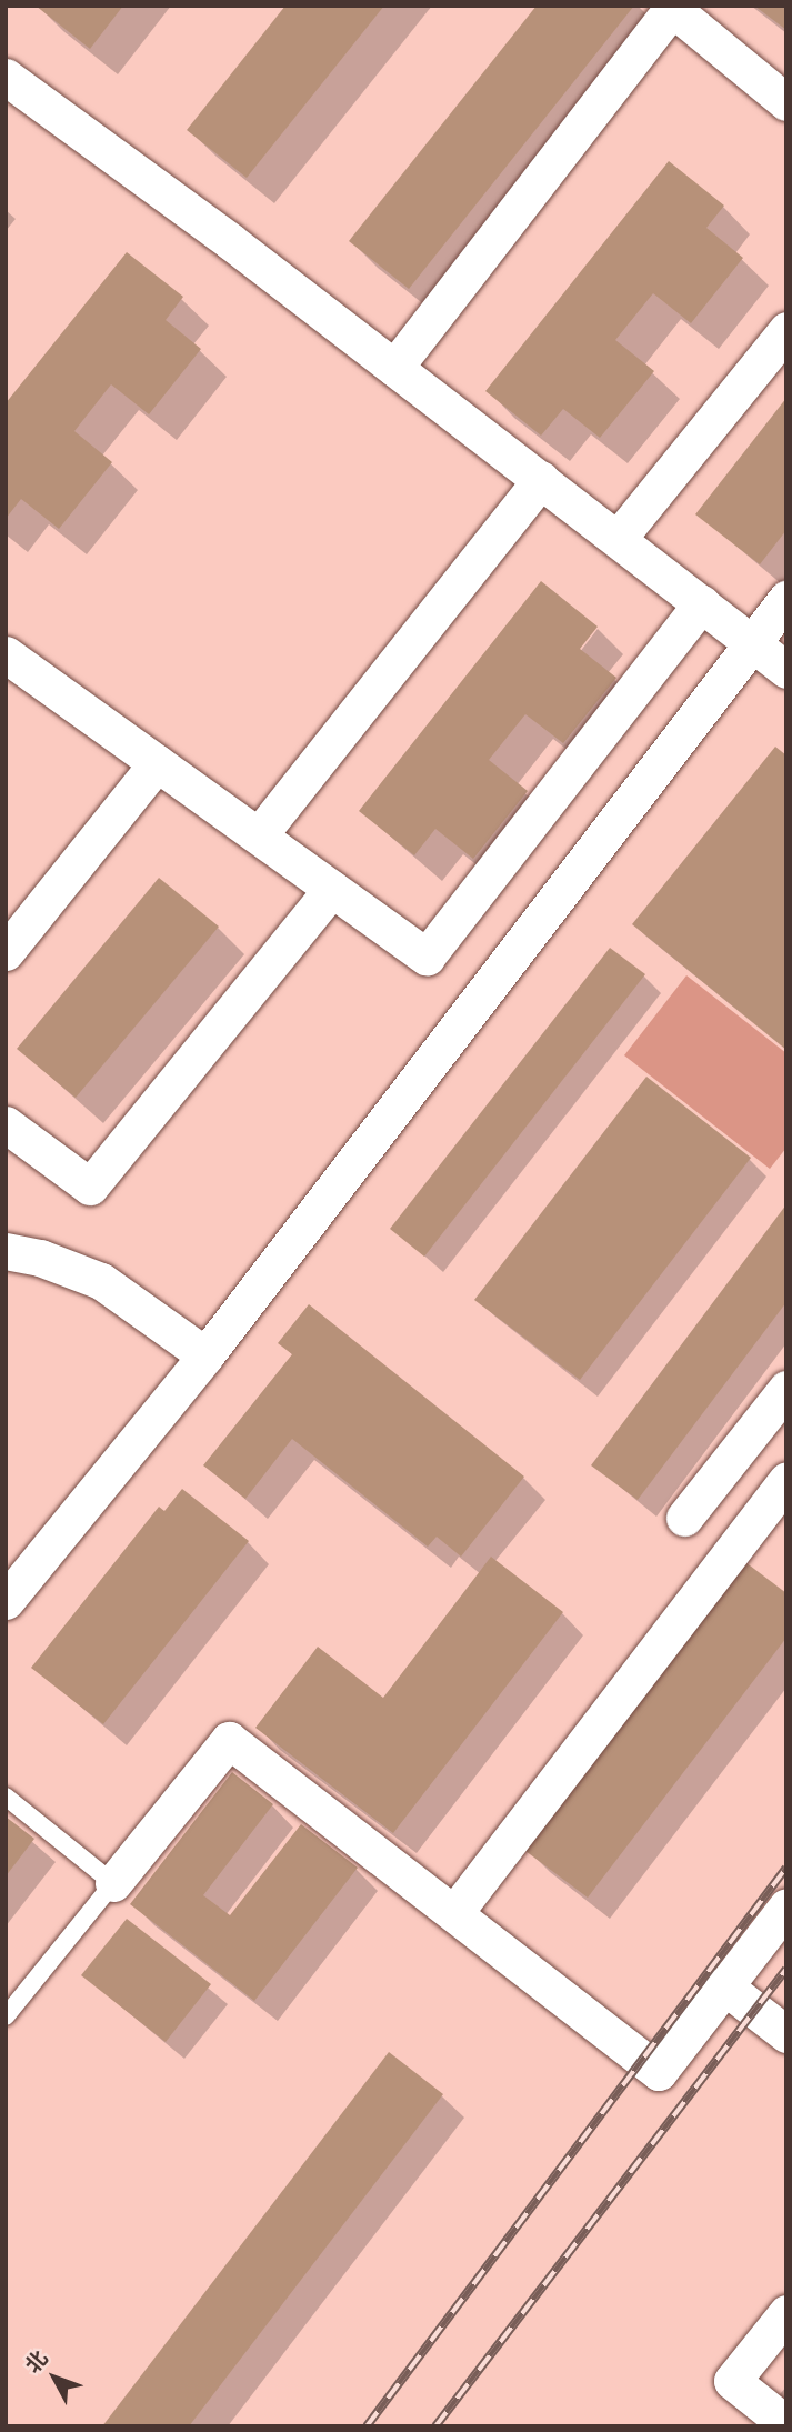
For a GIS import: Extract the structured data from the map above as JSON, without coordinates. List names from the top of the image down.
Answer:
{
  "north": "top left"
}
